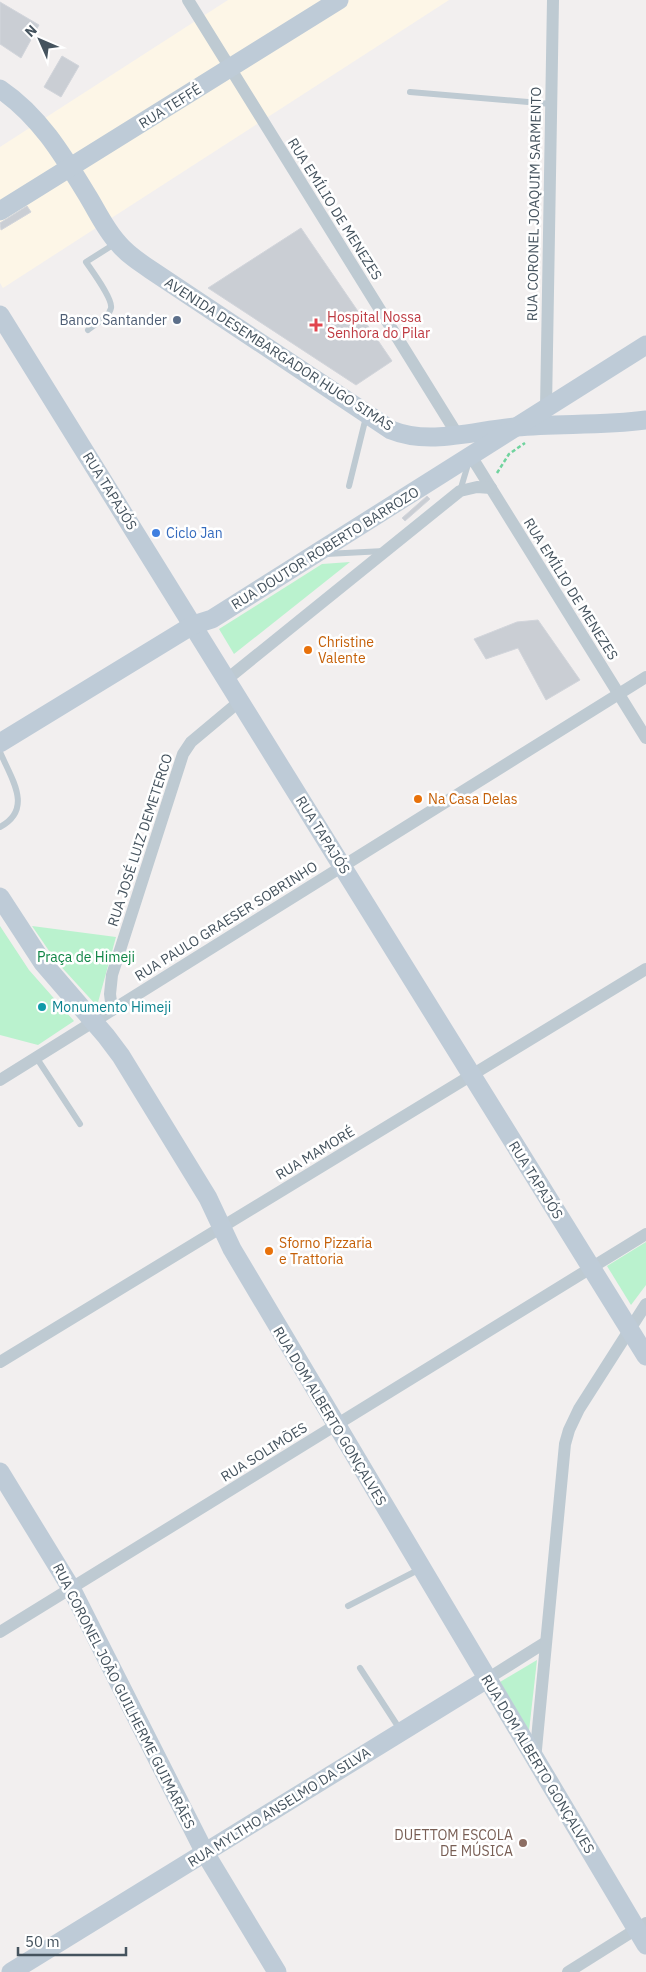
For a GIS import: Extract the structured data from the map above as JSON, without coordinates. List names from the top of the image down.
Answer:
{
  "streets": {
    "main road": [
      "RUA TEFFÉ",
      "AVENIDA DESEMBARGADOR HUGO SIMAS",
      "RUA TAPAJÓS",
      "RUA DOUTOR ROBERTO BARROZO",
      "RUA DOM ALBERTO GONÇALVES",
      "RUA CORONEL JOÃO GUILHERME GUIMARÃES",
      "RUA MYLTHO ANSELMO DA SILVA"
    ],
    "street": [
      "RUA CORONEL JOAQUIM SARMENTO",
      "RUA EMÍLIO DE MENEZES",
      "RUA JOSÉ LUIZ DEMETERCO",
      "RUA PAULO GRAESER SOBRINHO",
      "RUA MAMORÉ",
      "RUA SOLIMÕES"
    ]
  },
  "crossings": [
    ["RUA TEFFÉ", "RUA EMÍLIO DE MENEZES"],
    ["RUA TEFFÉ", "AVENIDA DESEMBARGADOR HUGO SIMAS"],
    ["RUA CORONEL JOAQUIM SARMENTO", "RUA DOUTOR ROBERTO BARROZO"],
    ["RUA EMÍLIO DE MENEZES", "AVENIDA DESEMBARGADOR HUGO SIMAS"],
    ["RUA EMÍLIO DE MENEZES", "RUA DOUTOR ROBERTO BARROZO"],
    ["RUA EMÍLIO DE MENEZES", "RUA PAULO GRAESER SOBRINHO"],
    ["AVENIDA DESEMBARGADOR HUGO SIMAS", "RUA DOUTOR ROBERTO BARROZO"],
    ["RUA TAPAJÓS", "RUA DOUTOR ROBERTO BARROZO"],
    ["RUA TAPAJÓS", "RUA JOSÉ LUIZ DEMETERCO"],
    ["RUA TAPAJÓS", "RUA PAULO GRAESER SOBRINHO"],
    ["RUA TAPAJÓS", "RUA MAMORÉ"],
    ["RUA TAPAJÓS", "RUA SOLIMÕES"],
    ["RUA JOSÉ LUIZ DEMETERCO", "RUA PAULO GRAESER SOBRINHO"],
    ["RUA PAULO GRAESER SOBRINHO", "RUA DOM ALBERTO GONÇALVES"],
    ["RUA MAMORÉ", "RUA DOM ALBERTO GONÇALVES"],
    ["RUA DOM ALBERTO GONÇALVES", "RUA SOLIMÕES"],
    ["RUA DOM ALBERTO GONÇALVES", "RUA MYLTHO ANSELMO DA SILVA"],
    ["RUA SOLIMÕES", "RUA CORONEL JOÃO GUILHERME GUIMARÃES"],
    ["RUA CORONEL JOÃO GUILHERME GUIMARÃES", "RUA MYLTHO ANSELMO DA SILVA"]
  ],
  "parks": ["Praça de Himeji"],
  "places": {
    "other": [
      "Banco Santander",
      "Ciclo Jan",
      "Christine Valente",
      "Na Casa Delas",
      "Monumento Himeji",
      "Sforno Pizzaria e Trattoria",
      "DUETTOM ESCOLA DE MÚSICA"
    ],
    "health": ["Hospital Nossa Senhora do Pilar"]
  },
  "scale_bar": "50 m",
  "north": "top left"
}
